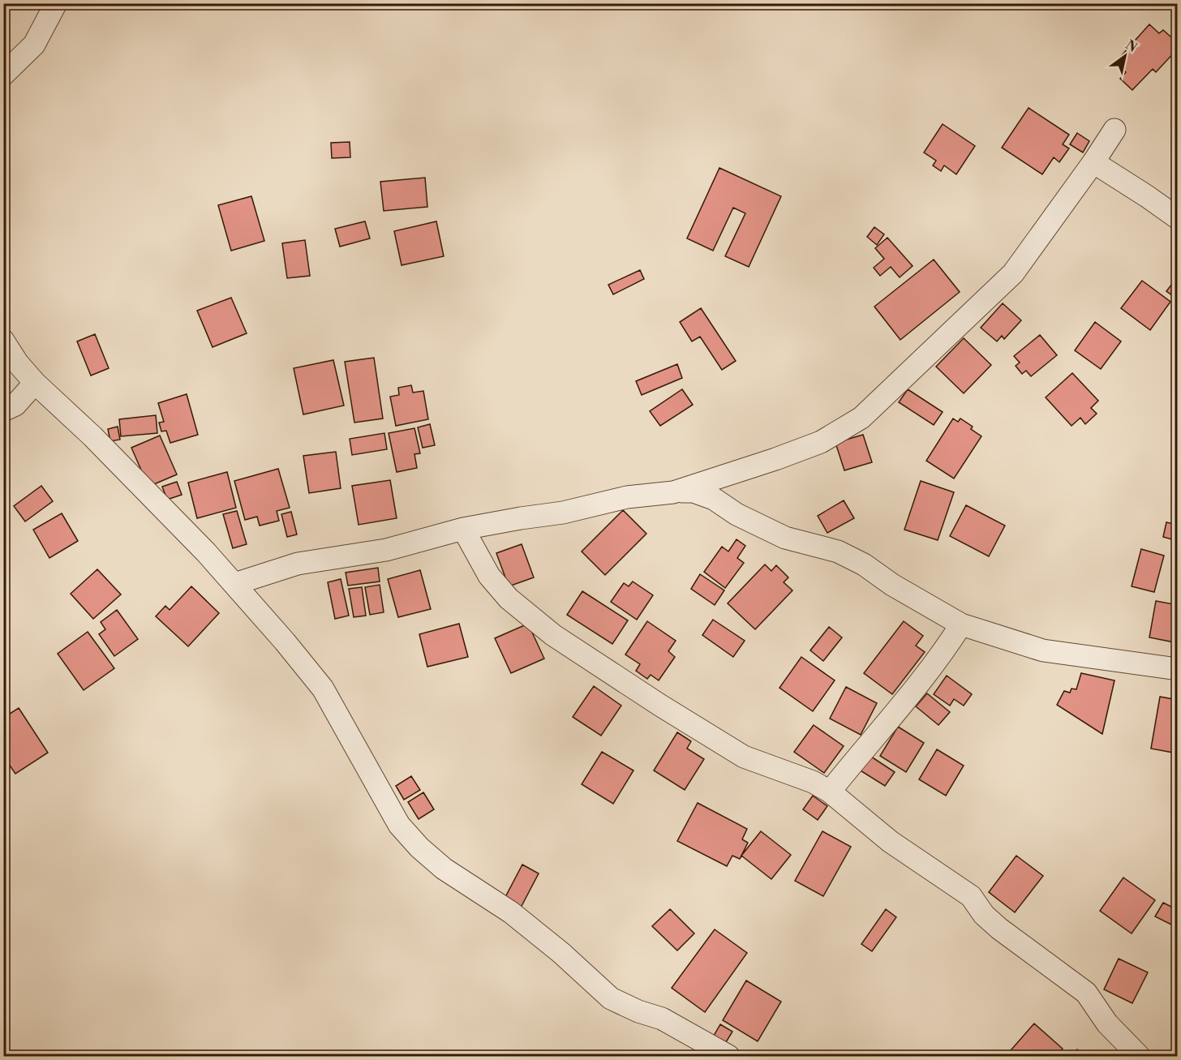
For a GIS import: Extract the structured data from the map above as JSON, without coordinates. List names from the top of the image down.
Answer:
{
  "north": "top right"
}
